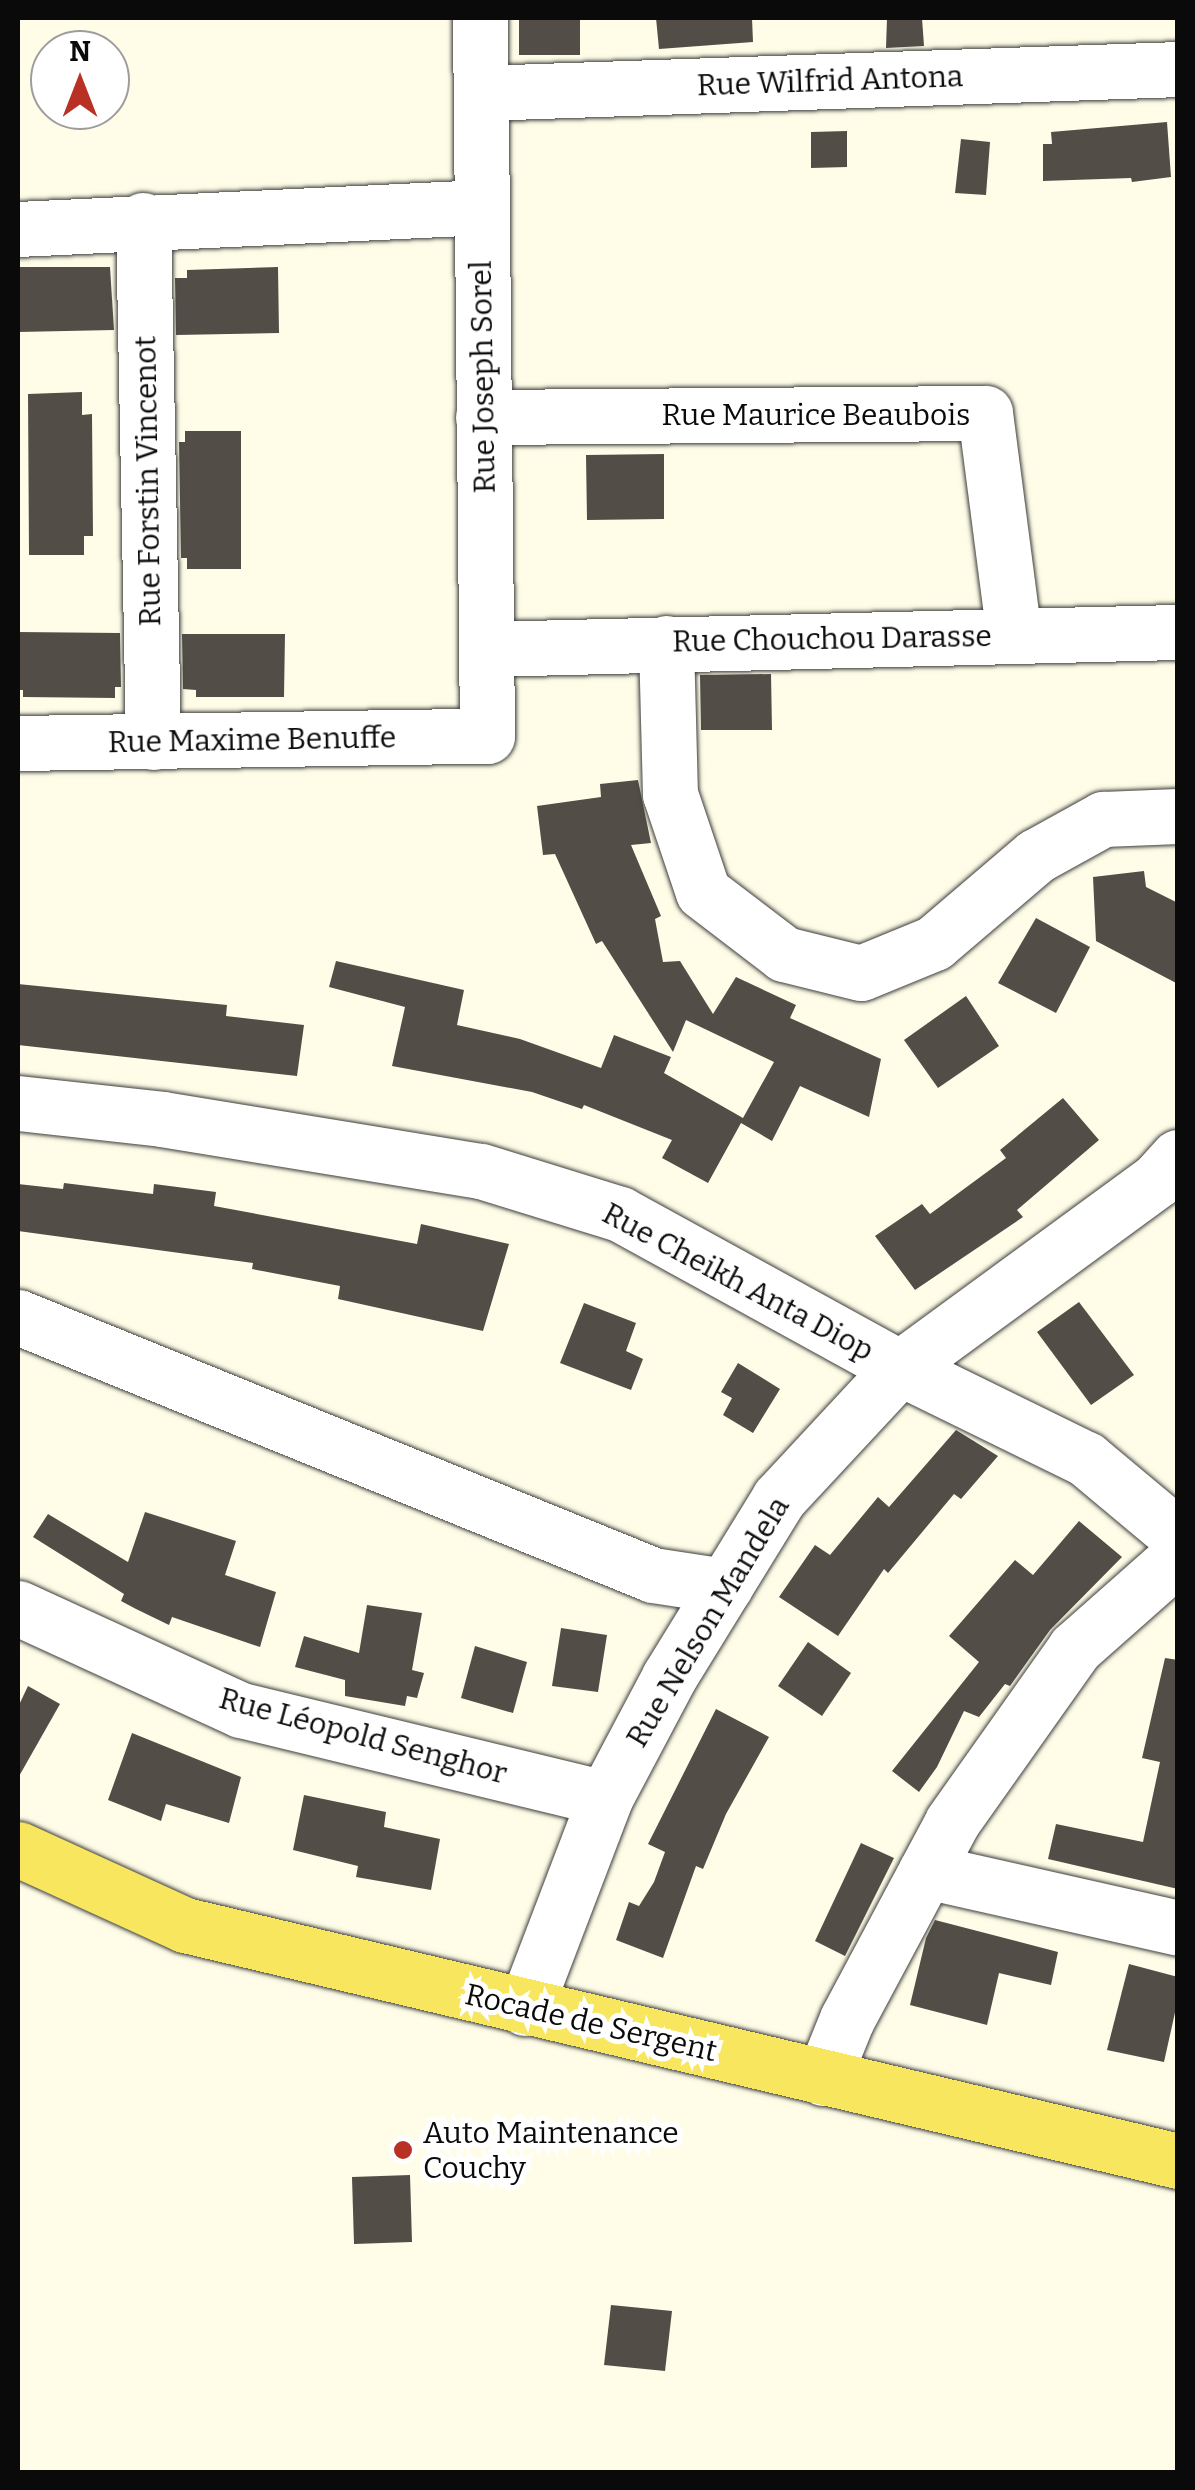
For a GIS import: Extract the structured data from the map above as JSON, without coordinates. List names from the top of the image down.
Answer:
{
  "streets": {
    "main road": ["Rocade de Sergent"],
    "street": [
      "Rue Wilfrid Antona",
      "Rue Joseph Sorel",
      "Rue Maurice Beaubois",
      "Rue Forstin Vincenot",
      "Rue Chouchou Darasse",
      "Rue Maxime Benuffe",
      "Rue Cheikh Anta Diop",
      "Rue Nelson Mandela",
      "Rue Léopold Senghor"
    ]
  },
  "crossings": [
    ["Rue Wilfrid Antona", "Rue Joseph Sorel"],
    ["Rue Joseph Sorel", "Rue Maurice Beaubois"],
    ["Rue Joseph Sorel", "Rue Chouchou Darasse"],
    ["Rue Joseph Sorel", "Rue Maxime Benuffe"],
    ["Rue Maurice Beaubois", "Rue Chouchou Darasse"],
    ["Rue Forstin Vincenot", "Rue Maxime Benuffe"],
    ["Rue Cheikh Anta Diop", "Rue Nelson Mandela"],
    ["Rue Nelson Mandela", "Rue Léopold Senghor"],
    ["Rue Nelson Mandela", "Rocade de Sergent"]
  ],
  "places": ["Auto Maintenance Couchy"],
  "north": "top"
}
